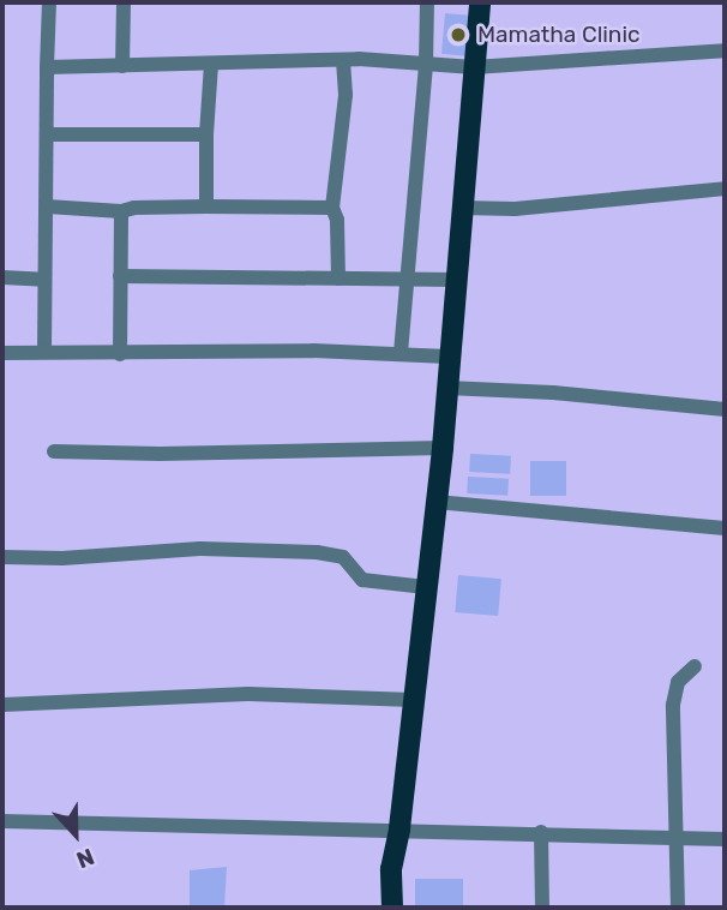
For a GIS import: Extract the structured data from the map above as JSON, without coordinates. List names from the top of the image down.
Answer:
{
  "places": ["Mamatha Clinic"],
  "north": "bottom"
}
